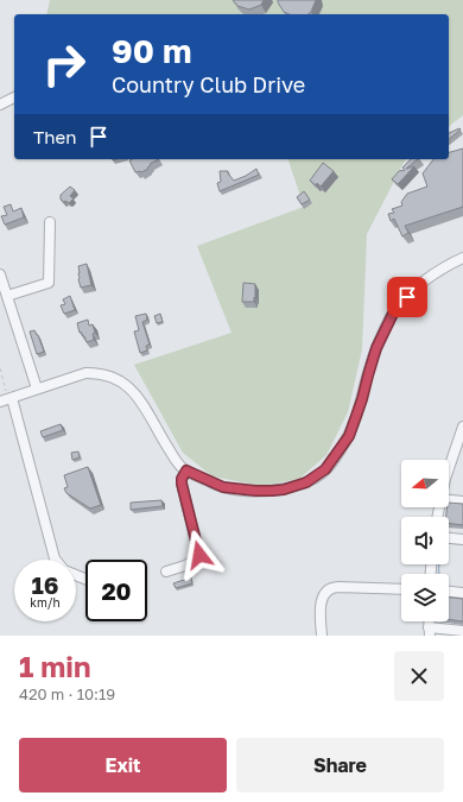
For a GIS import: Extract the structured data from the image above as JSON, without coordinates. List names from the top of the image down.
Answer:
{
  "north": "left",
  "page": {
    "turn": ["90 m", "Country Club Drive"],
    "then": "Then",
    "speed": "16 km/h",
    "limit": "20",
    "heading": ["1 min", "420 m · 10:19"],
    "buttons": ["Exit", "Share"]
  }
}
